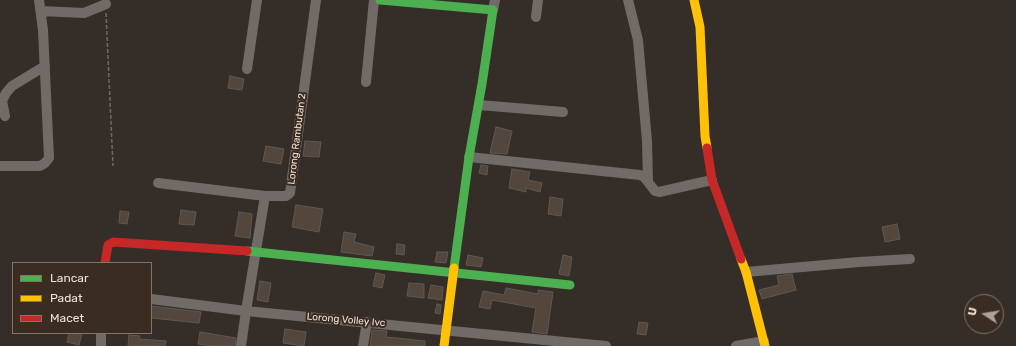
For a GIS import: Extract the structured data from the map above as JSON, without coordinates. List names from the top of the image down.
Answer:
{
  "streets": {
    "street": ["Lorong Rambutan 2", "Lorong Volley Ivc"]
  },
  "legend": ["Lancar", "Padat", "Macet"],
  "north": "left"
}
